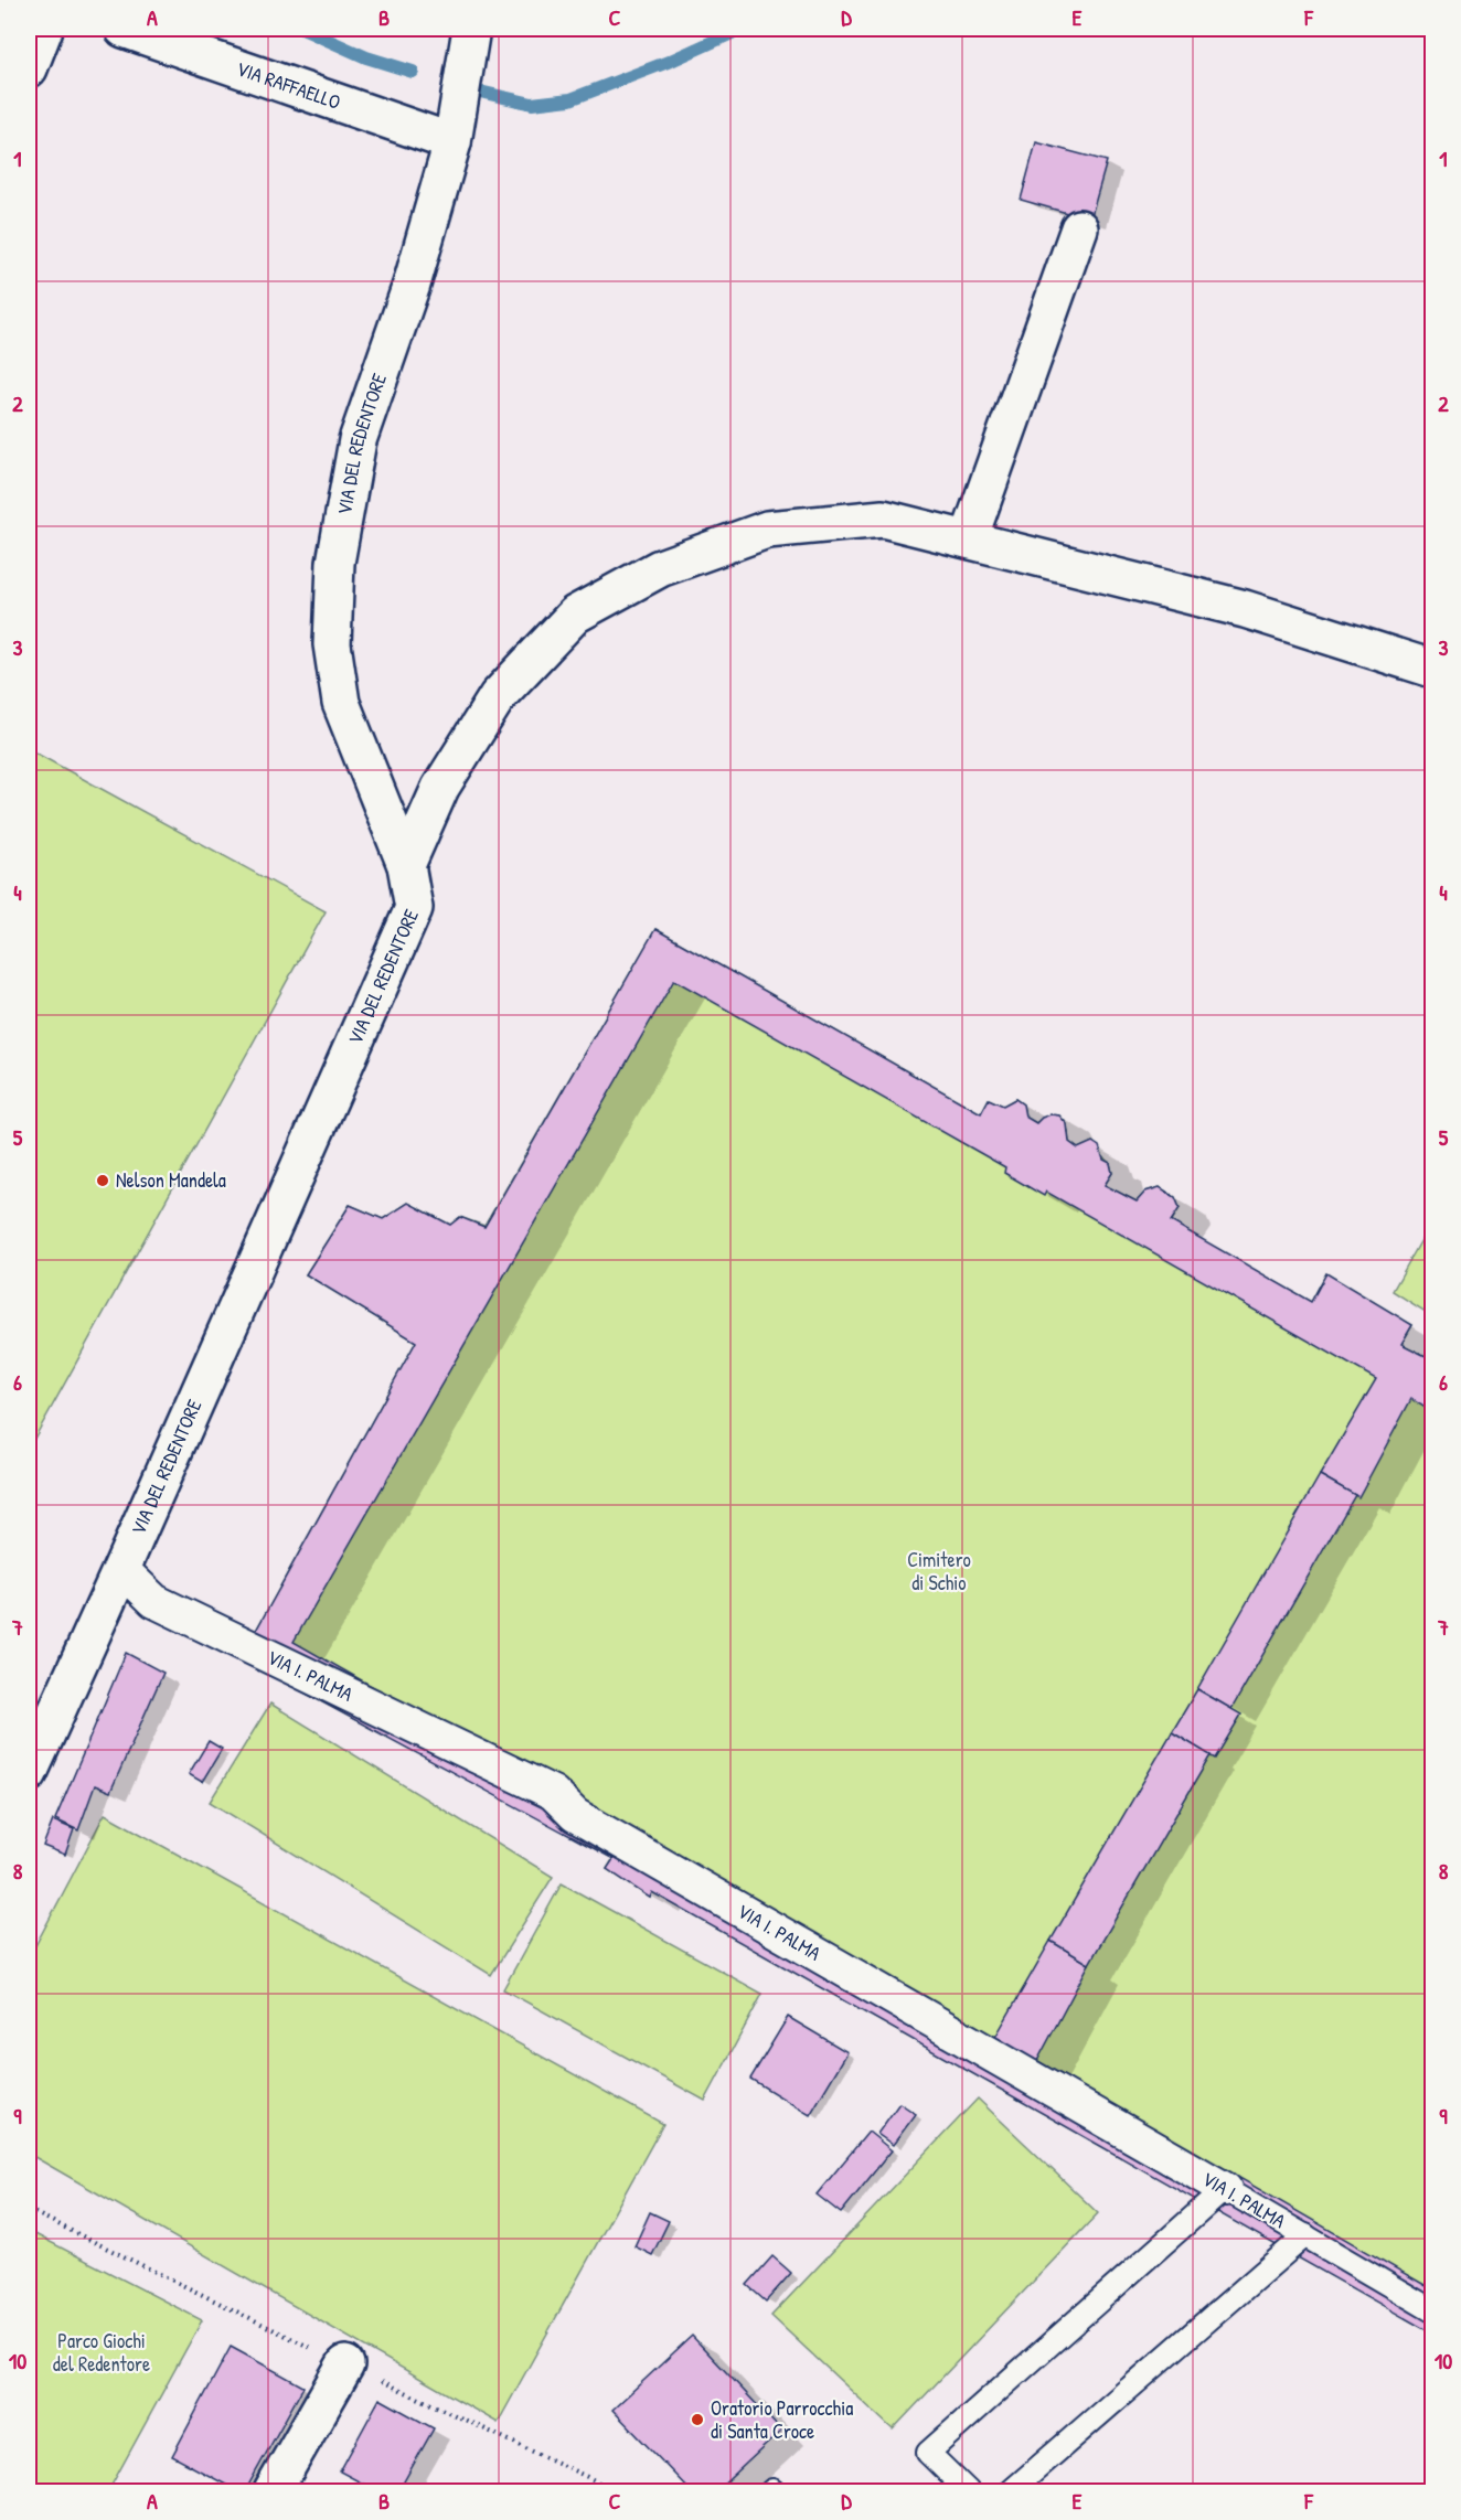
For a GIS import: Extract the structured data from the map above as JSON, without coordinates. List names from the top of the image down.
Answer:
{
  "streets": {
    "street": ["VIA RAFFAELLO", "VIA DEL REDENTORE", "VIA I. PALMA"]
  },
  "crossings": [
    ["VIA RAFFAELLO", "VIA DEL REDENTORE"],
    ["VIA DEL REDENTORE", "VIA I. PALMA"]
  ],
  "parks": ["Cimitero di Schio", "Parco Giochi del Redentore"],
  "places": ["Nelson Mandela", "Oratorio Parrocchia di Santa Croce"],
  "grid": {
    "columns": [
      "A",
      "B",
      "C",
      "D",
      "E",
      "F"
    ],
    "rows": [
      "1",
      "2",
      "3",
      "4",
      "5",
      "6",
      "7",
      "8",
      "9",
      "10"
    ]
  }
}
